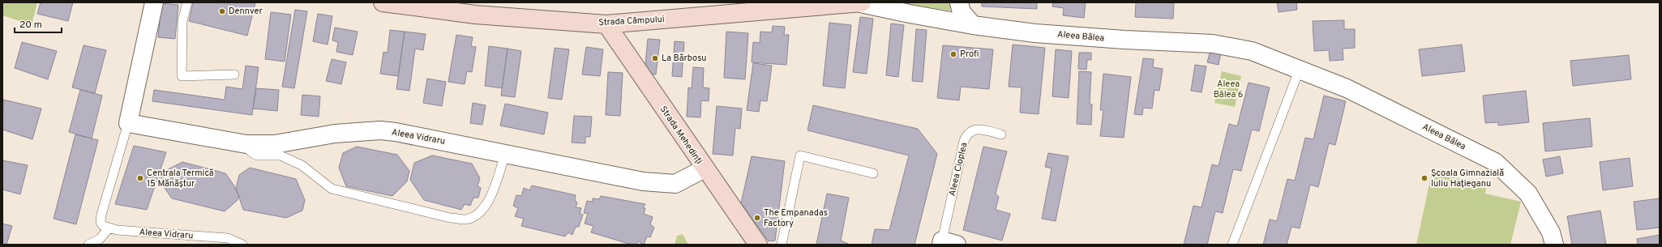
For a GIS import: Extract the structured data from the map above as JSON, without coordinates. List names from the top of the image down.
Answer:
{
  "streets": {
    "street": [
      "Strada Câmpului",
      "Aleea Bâlea",
      "Strada Mehedinți",
      "Aleea Vidraru"
    ],
    "lane": ["Aleea Cioplea"]
  },
  "crossings": [
    ["Strada Câmpului", "Aleea Bâlea"],
    ["Strada Câmpului", "Strada Mehedinți"],
    ["Strada Mehedinți", "Aleea Vidraru"]
  ],
  "parks": ["Aleea Bâlea 6"],
  "places": [
    "Dennver",
    "Profi",
    "La Bărbosu",
    "Centrala Termică 15 Mănăștur",
    "Școala Gimnazială Iuliu Hațieganu",
    "The Empanadas Factory"
  ],
  "scale_bar": "20 m"
}
